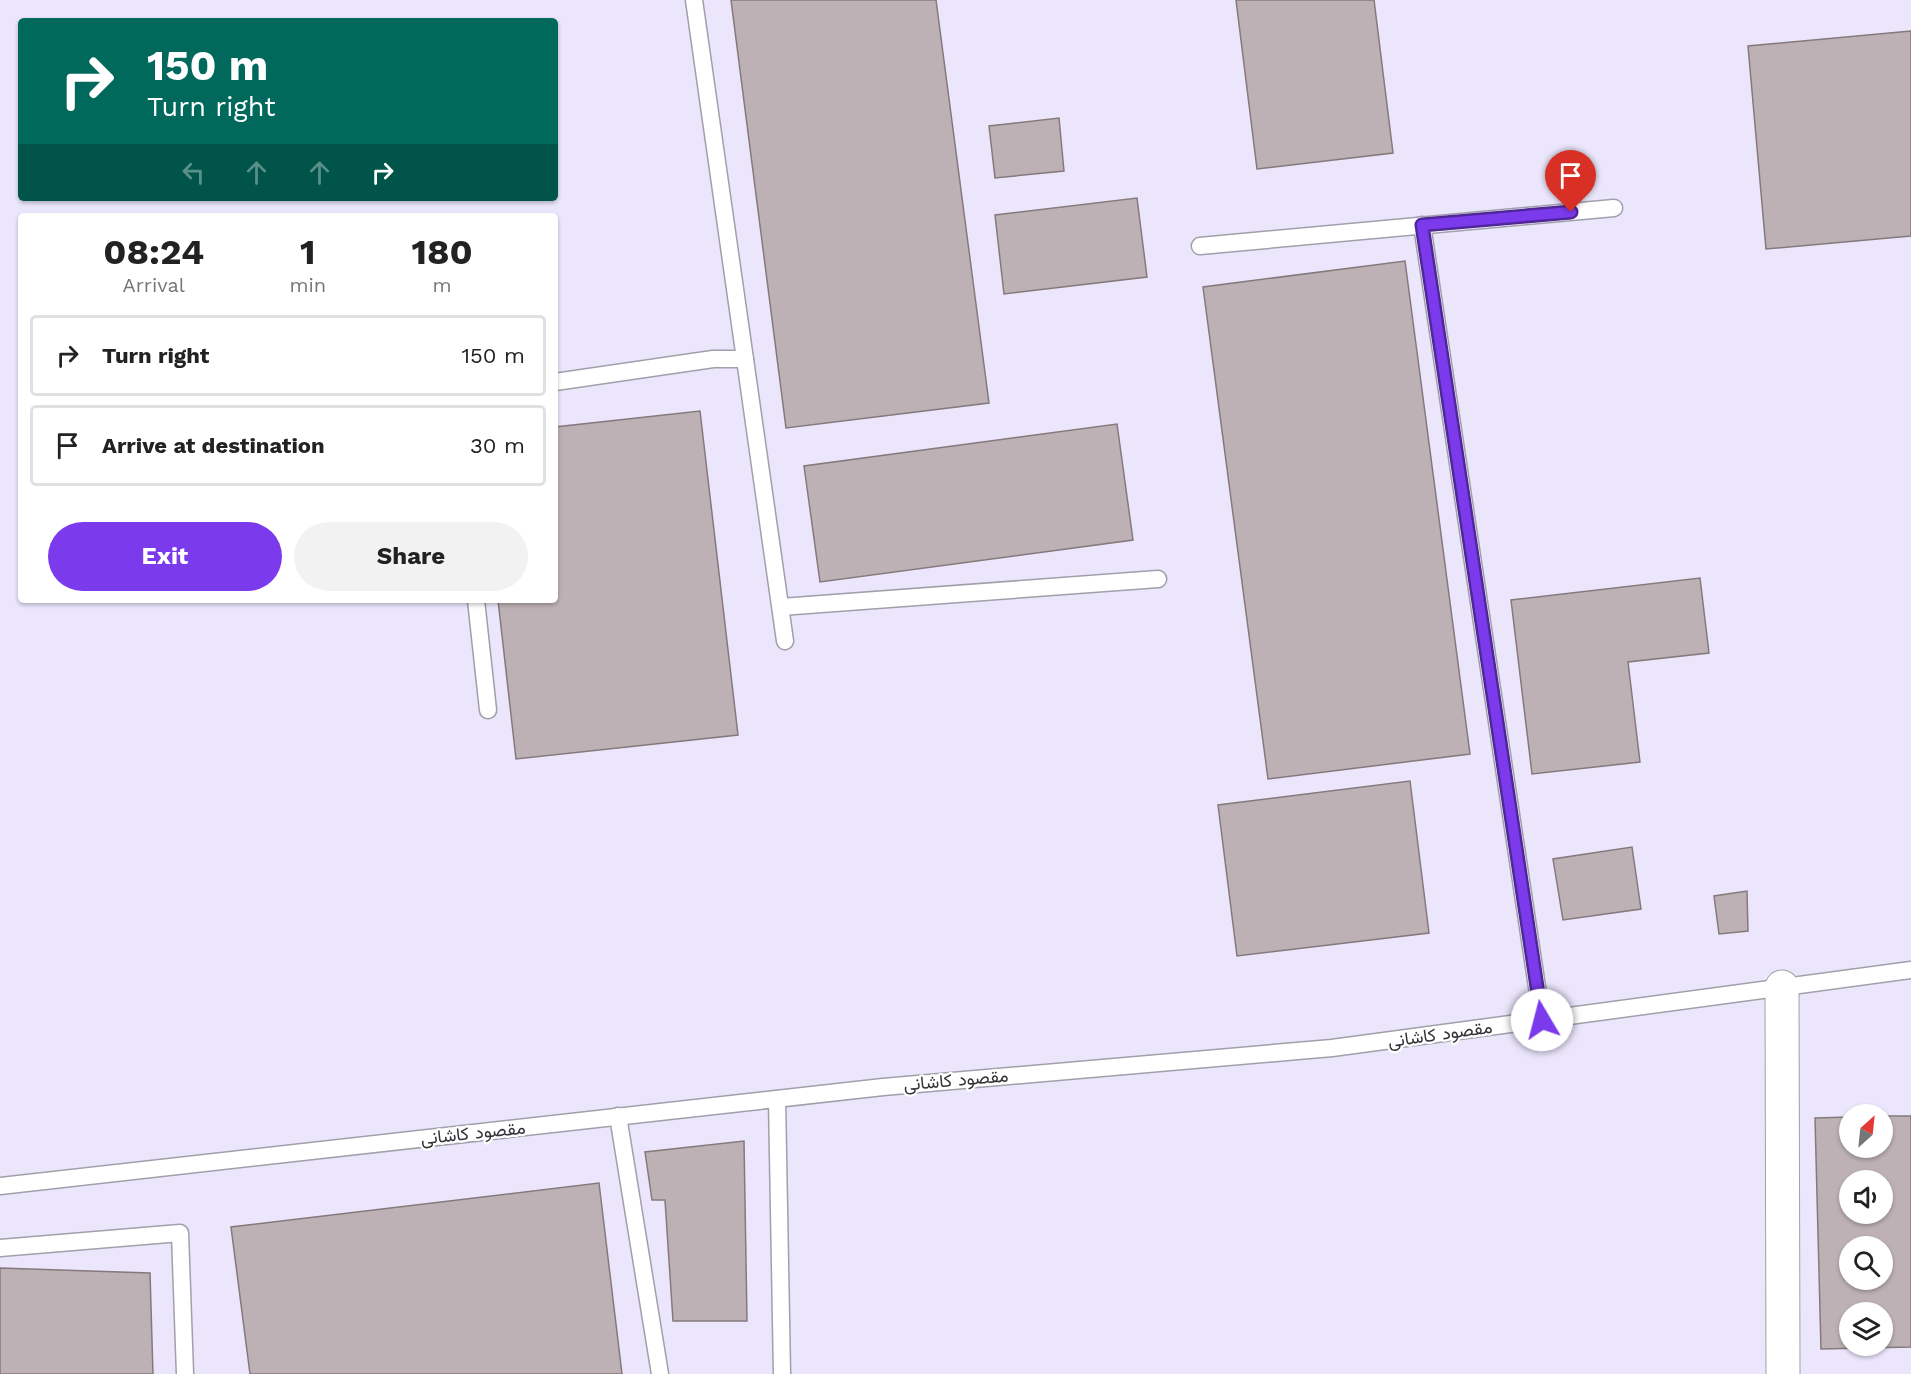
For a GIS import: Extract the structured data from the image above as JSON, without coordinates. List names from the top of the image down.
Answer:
{
  "streets": {
    "lane": ["مقصود کاشانی"]
  },
  "north": "top right",
  "page": {
    "turn": ["150 m", "Turn right"],
    "eta": [
      "08:24",
      "Arrival",
      "1",
      "min",
      "180",
      "m"
    ],
    "list": [
      {
        "name": "Turn right",
        "value": "150 m"
      },
      {
        "name": "Arrive at destination",
        "value": "30 m"
      }
    ],
    "buttons": ["Exit", "Share"]
  }
}
